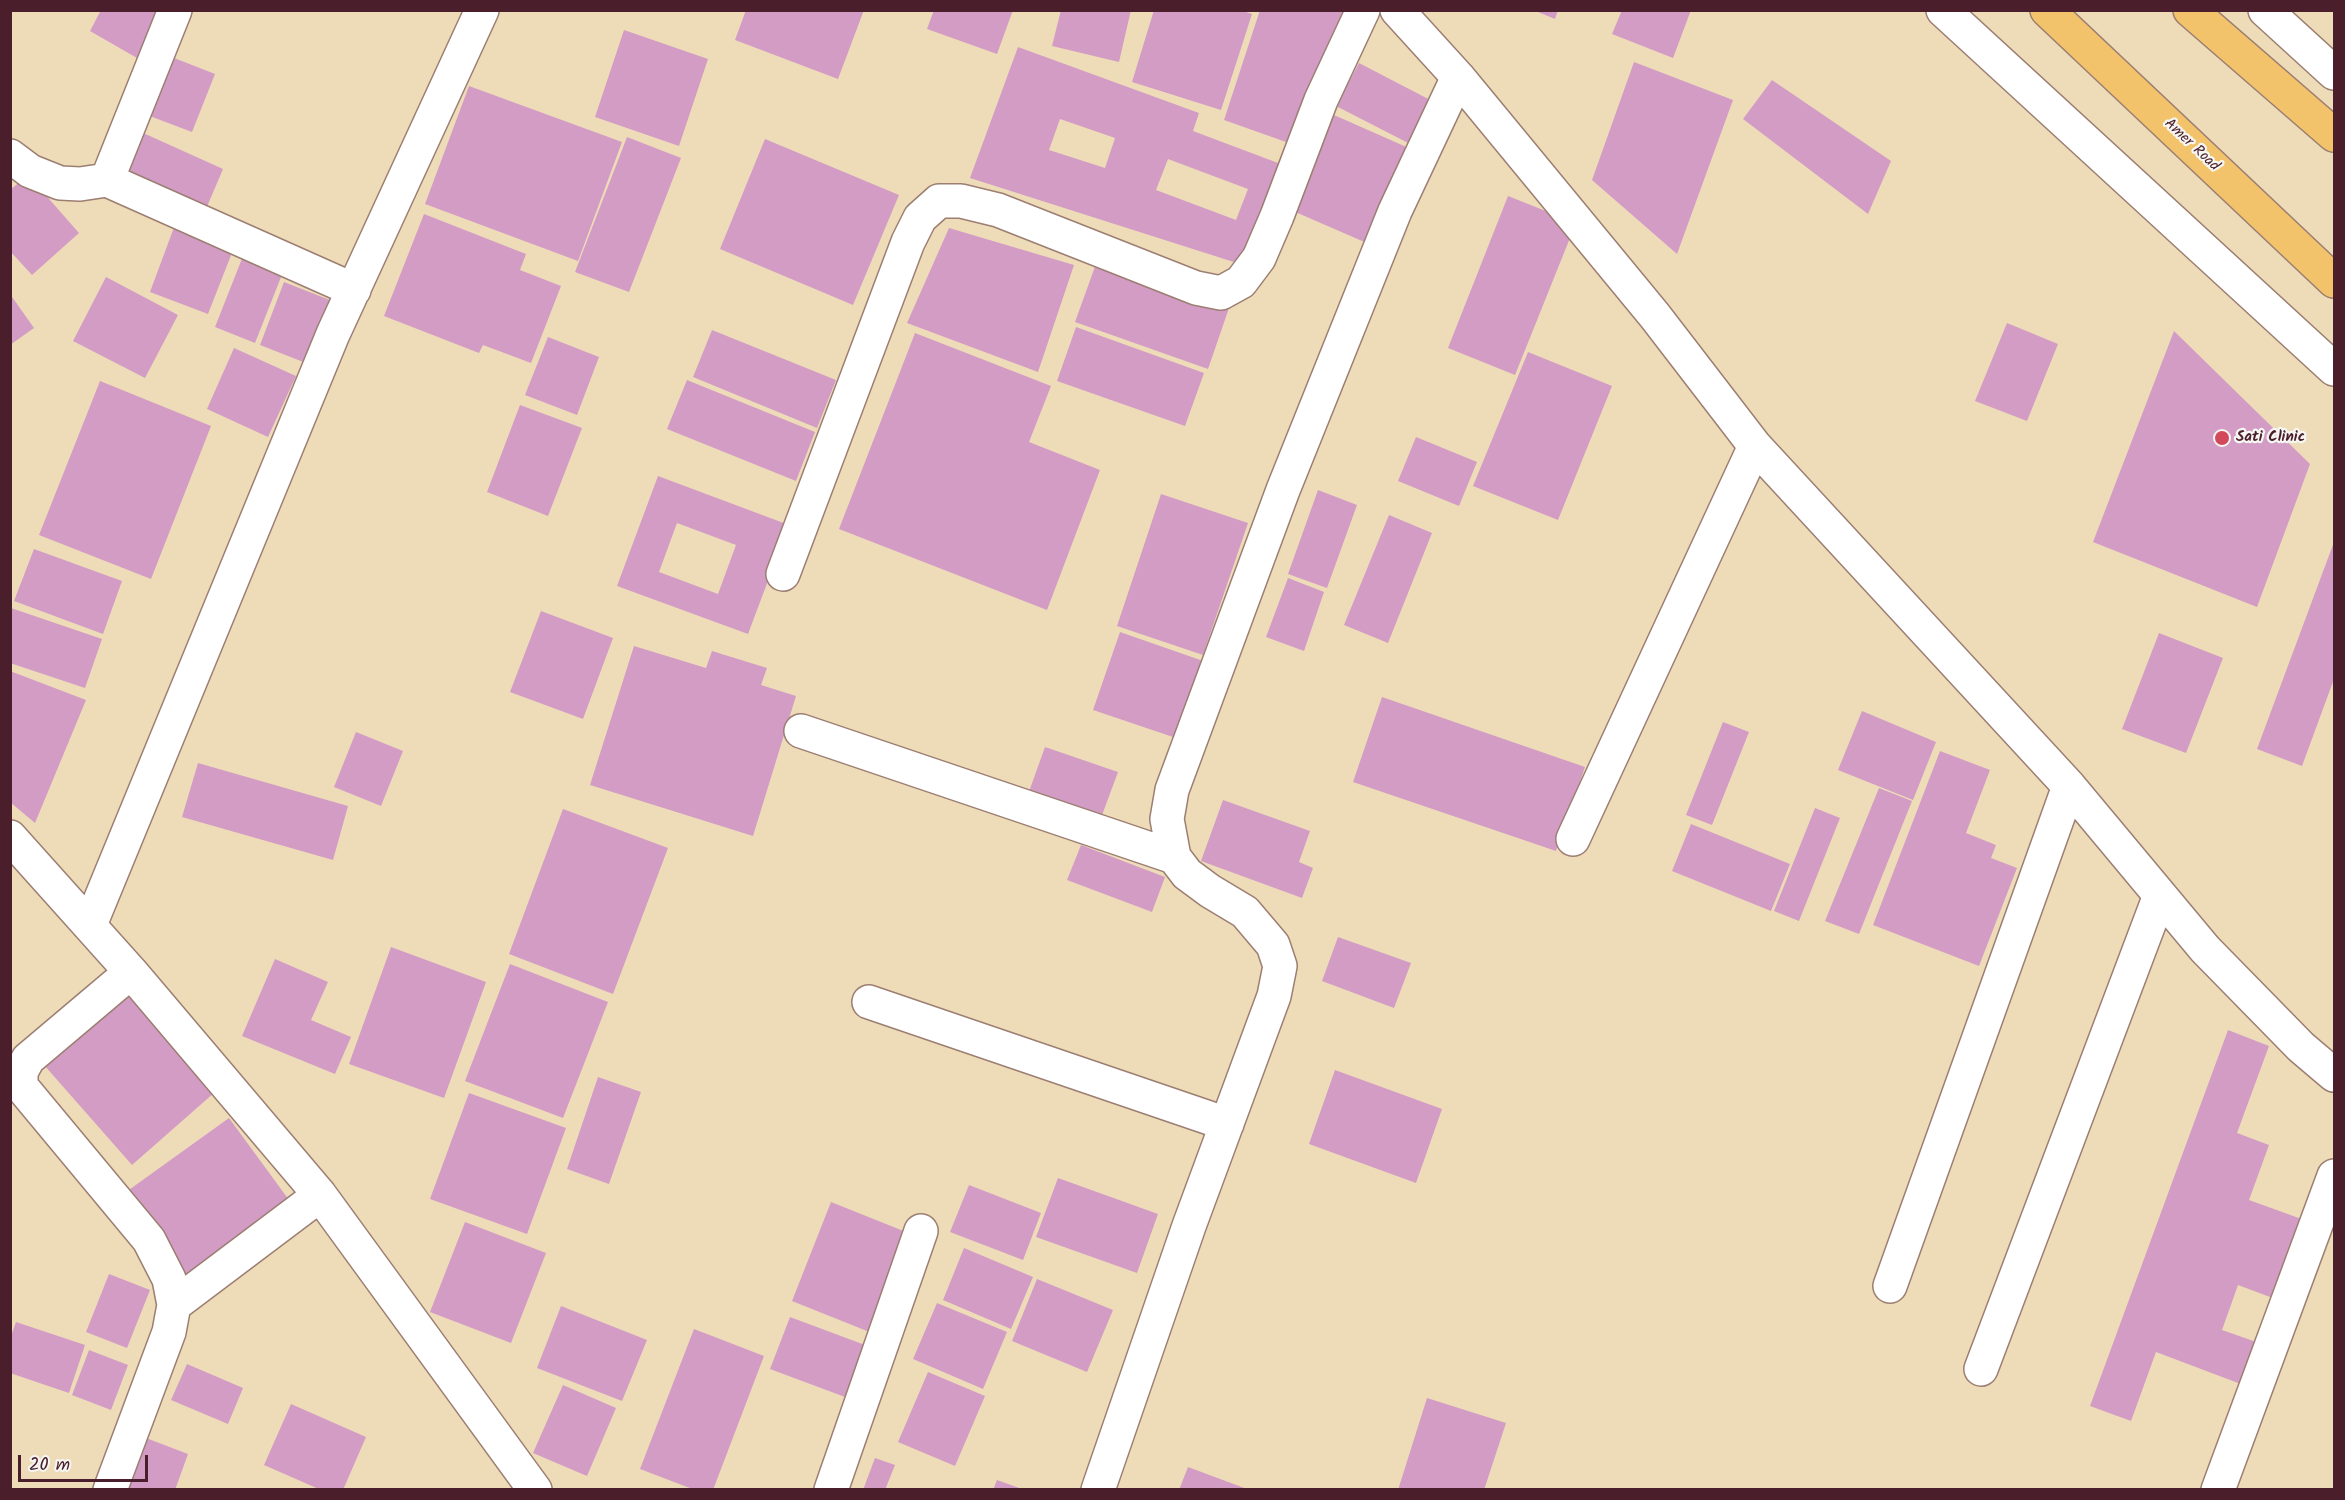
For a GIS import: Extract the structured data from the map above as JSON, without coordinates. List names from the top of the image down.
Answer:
{
  "streets": {
    "highway": ["Amer Road"]
  },
  "places": ["Sati Clinic"],
  "scale_bar": "20 m"
}
